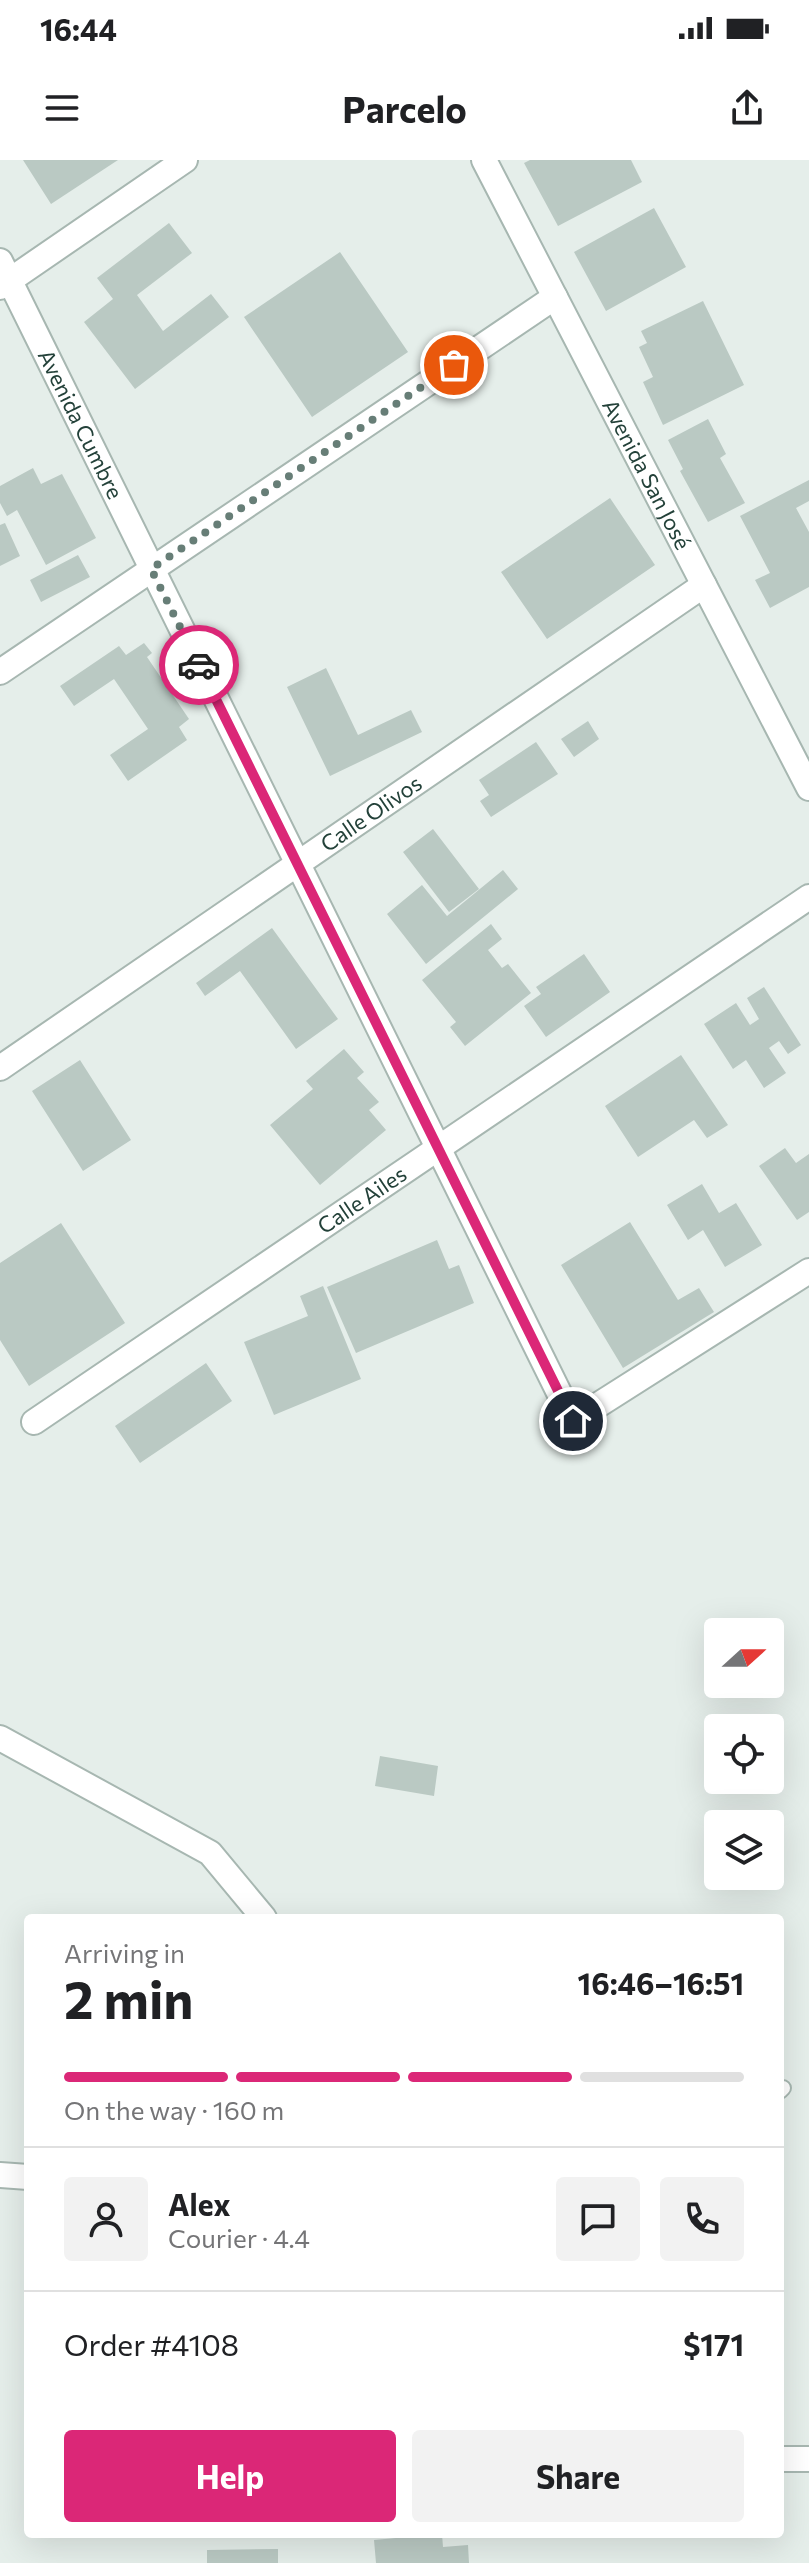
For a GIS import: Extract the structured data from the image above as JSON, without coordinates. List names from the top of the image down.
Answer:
{
  "streets": {
    "street": [
      "Avenida Cumbre",
      "Avenida San José",
      "Calle Olivos",
      "Calle Ailes"
    ]
  },
  "crossings": [
    ["Avenida Cumbre", "Calle Olivos"],
    ["Avenida Cumbre", "Calle Ailes"],
    ["Avenida San José", "Calle Olivos"]
  ],
  "north": "right",
  "page": {
    "status": "16:44",
    "header": "Parcelo",
    "heading": ["2 min", "Arriving in", "16:46–16:51"],
    "panel": [
      "Alex",
      "Courier · 4.4",
      "Order #4108",
      "$171"
    ],
    "bar": "On the way · 160 m",
    "buttons": ["Help", "Share"]
  }
}
